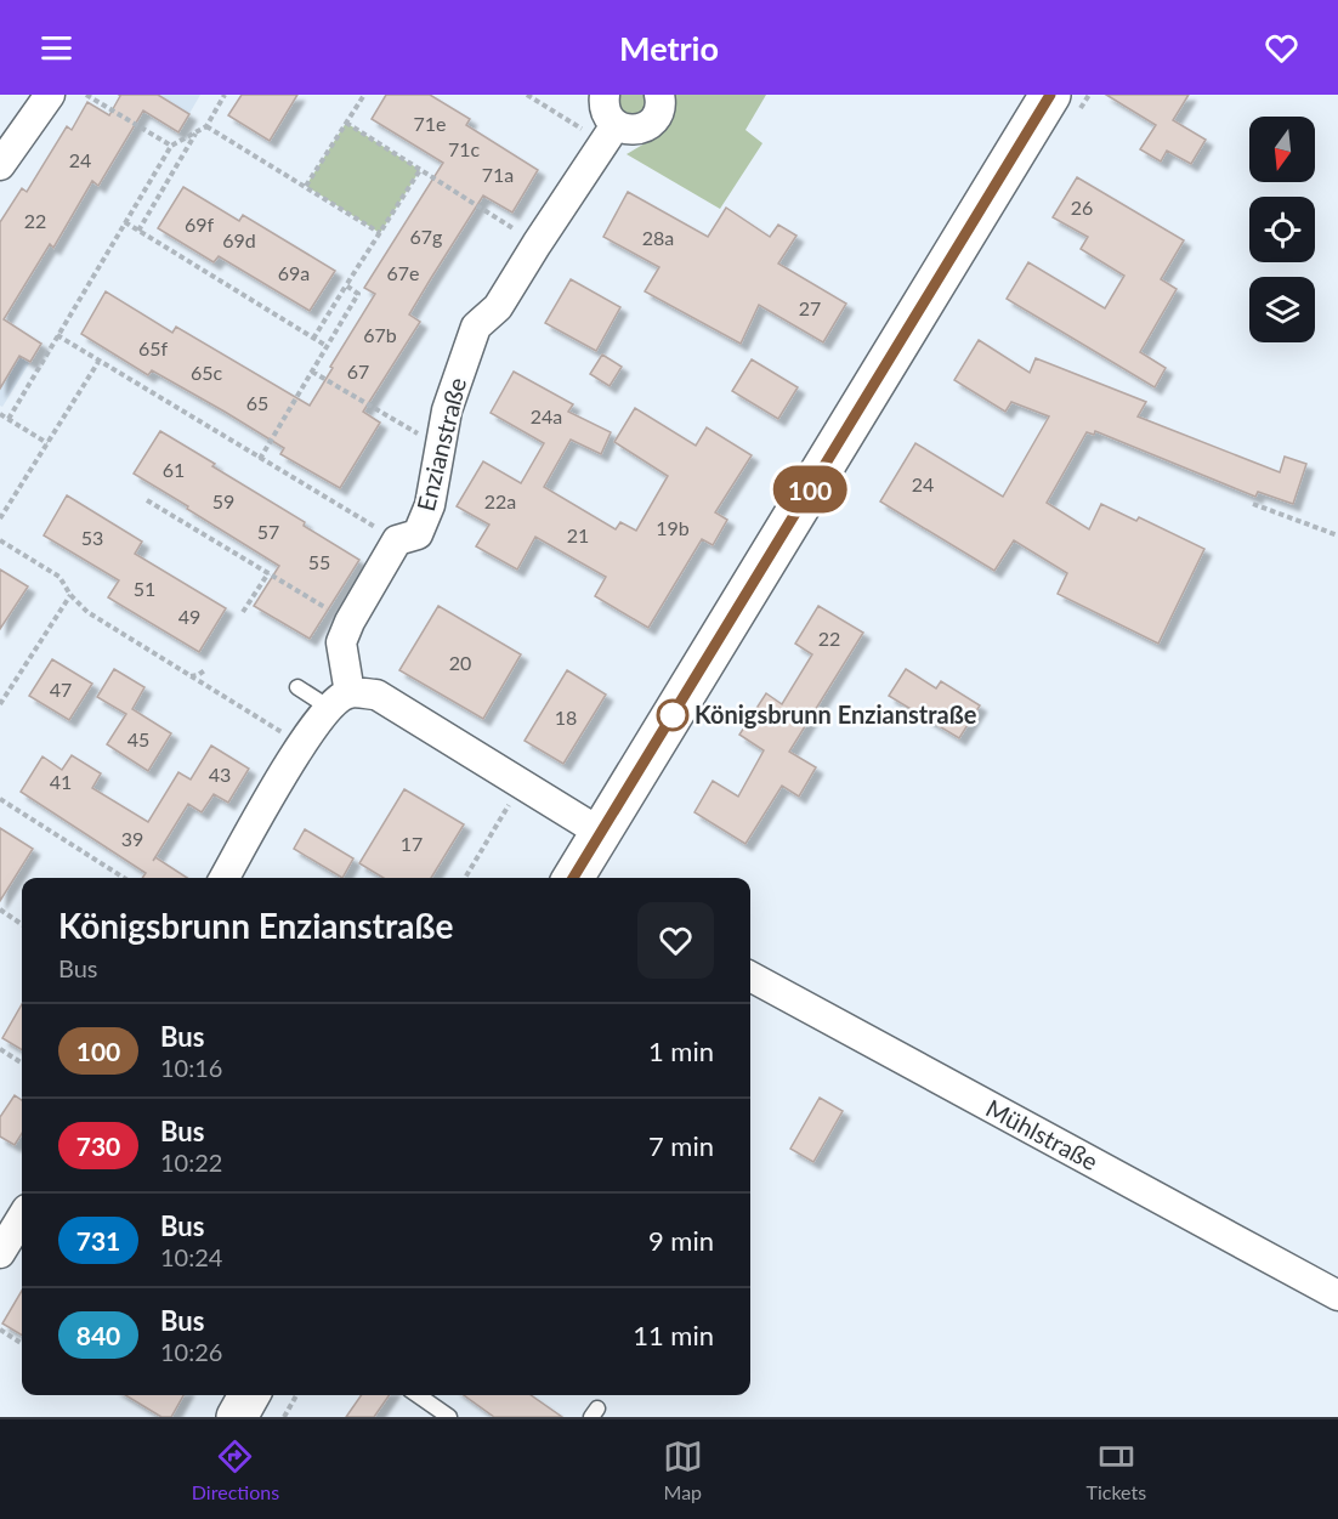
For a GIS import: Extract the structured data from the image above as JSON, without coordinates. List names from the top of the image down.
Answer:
{
  "streets": {
    "street": ["Enzianstraße", "Mühlstraße"]
  },
  "places": ["Königsbrunn Enzianstraße"],
  "lines": ["bus line 100"],
  "house_numbers": [
    "71e",
    "71c",
    "24",
    "71a",
    "26",
    "22",
    "69f",
    "67g",
    "28a",
    "69d",
    "69a",
    "67e",
    "27",
    "67b",
    "65f",
    "67",
    "65c",
    "65",
    "24a",
    "61",
    "24",
    "59",
    "22a",
    "19b",
    "57",
    "21",
    "53",
    "55",
    "51",
    "49",
    "22",
    "20",
    "47",
    "18",
    "45",
    "43",
    "41",
    "39",
    "17"
  ],
  "north": "bottom",
  "page": {
    "header": "Metrio",
    "on_map": "100",
    "heading": ["Königsbrunn Enzianstraße", "Bus"],
    "list": [
      {
        "mark": "100",
        "name": "Bus",
        "note": "10:16",
        "value": "1 min"
      },
      {
        "mark": "730",
        "name": "Bus",
        "note": "10:22",
        "value": "7 min"
      },
      {
        "mark": "731",
        "name": "Bus",
        "note": "10:24",
        "value": "9 min"
      },
      {
        "mark": "840",
        "name": "Bus",
        "note": "10:26",
        "value": "11 min"
      }
    ],
    "tabs": ["Directions", "Map", "Tickets"]
  }
}
